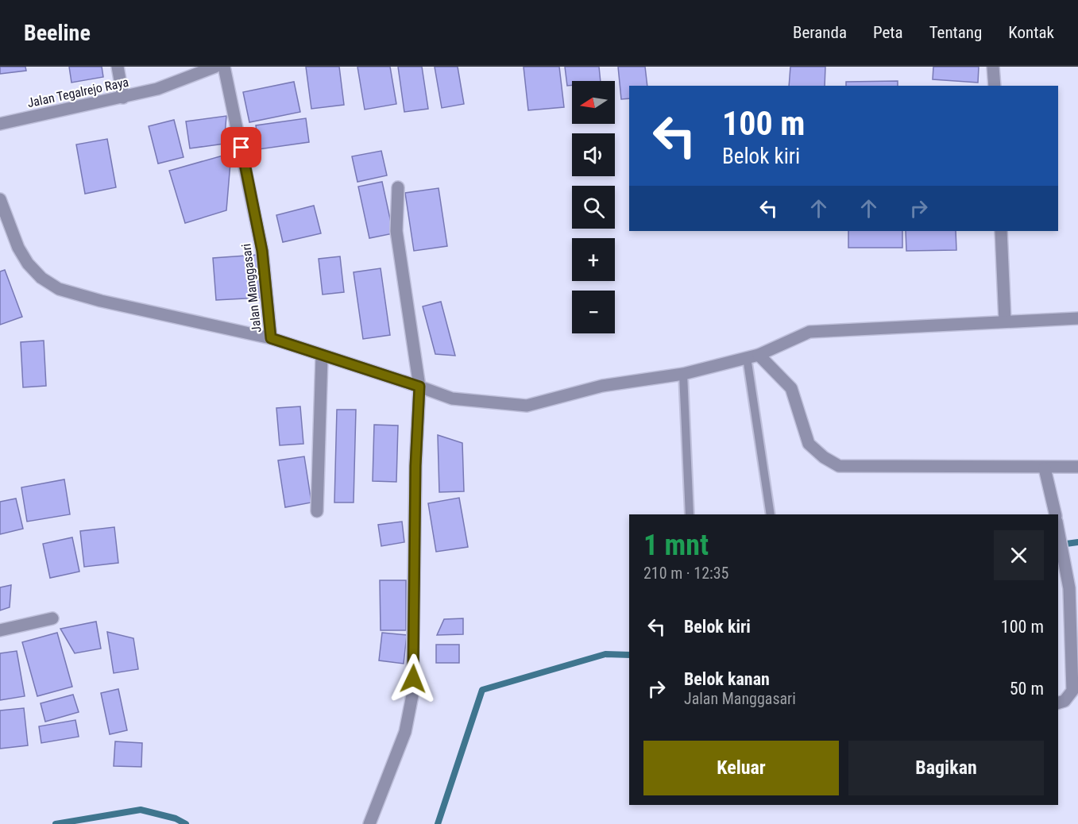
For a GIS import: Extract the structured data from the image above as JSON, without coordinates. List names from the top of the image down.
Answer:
{
  "streets": {
    "street": ["Jalan Tegalrejo Raya", "Jalan Manggasari"]
  },
  "north": "left",
  "page": {
    "header": "Beeline",
    "nav": [
      "Beranda",
      "Peta",
      "Tentang",
      "Kontak"
    ],
    "map_buttons": ["+", "−"],
    "turn": ["100 m", "Belok kiri"],
    "heading": ["1 mnt", "210 m · 12:35"],
    "list": [
      {
        "name": "Belok kiri",
        "value": "100 m"
      },
      {
        "name": "Belok kanan",
        "note": "Jalan Manggasari",
        "value": "50 m"
      }
    ],
    "buttons": ["Keluar", "Bagikan"]
  }
}
